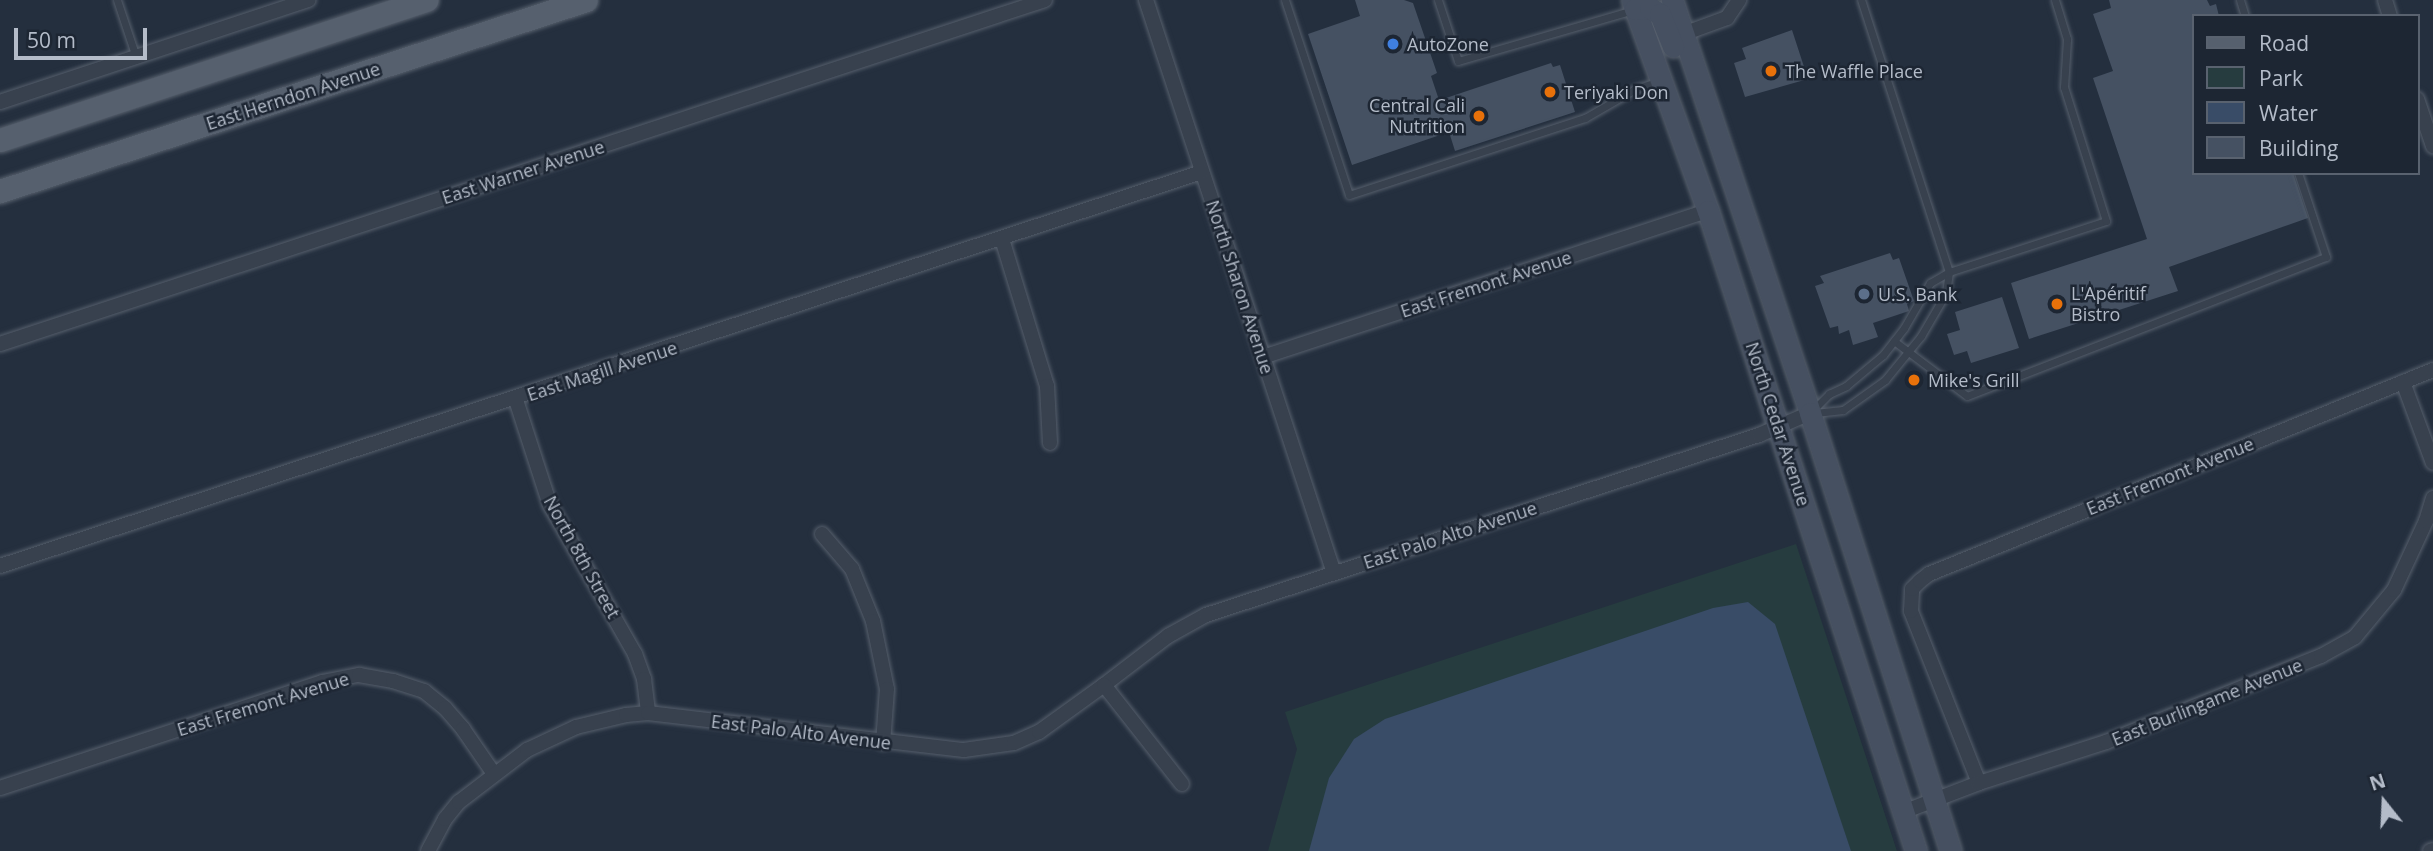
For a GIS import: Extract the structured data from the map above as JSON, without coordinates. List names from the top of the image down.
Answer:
{
  "streets": {
    "main road": ["East Herndon Avenue", "North Cedar Avenue"],
    "street": [
      "East Warner Avenue",
      "East Fremont Avenue",
      "North Sharon Avenue",
      "East Magill Avenue",
      "East Palo Alto Avenue",
      "North 8th Street",
      "East Burlingame Avenue"
    ]
  },
  "crossings": [
    ["East Fremont Avenue", "North Sharon Avenue"],
    ["East Fremont Avenue", "North Cedar Avenue"],
    ["East Fremont Avenue", "East Palo Alto Avenue"],
    ["East Fremont Avenue", "East Burlingame Avenue"],
    ["North Sharon Avenue", "East Magill Avenue"],
    ["North Sharon Avenue", "East Palo Alto Avenue"],
    ["East Magill Avenue", "North 8th Street"],
    ["North Cedar Avenue", "East Palo Alto Avenue"],
    ["North Cedar Avenue", "East Burlingame Avenue"],
    ["East Palo Alto Avenue", "North 8th Street"]
  ],
  "places": [
    "AutoZone",
    "The Waffle Place",
    "Teriyaki Don",
    "Central Cali Nutrition",
    "U.S. Bank",
    "L'Apéritif Bistro",
    "Mike's Grill"
  ],
  "legend": [
    "Road",
    "Park",
    "Water",
    "Building"
  ],
  "scale_bar": "50 m",
  "north": "top"
}
